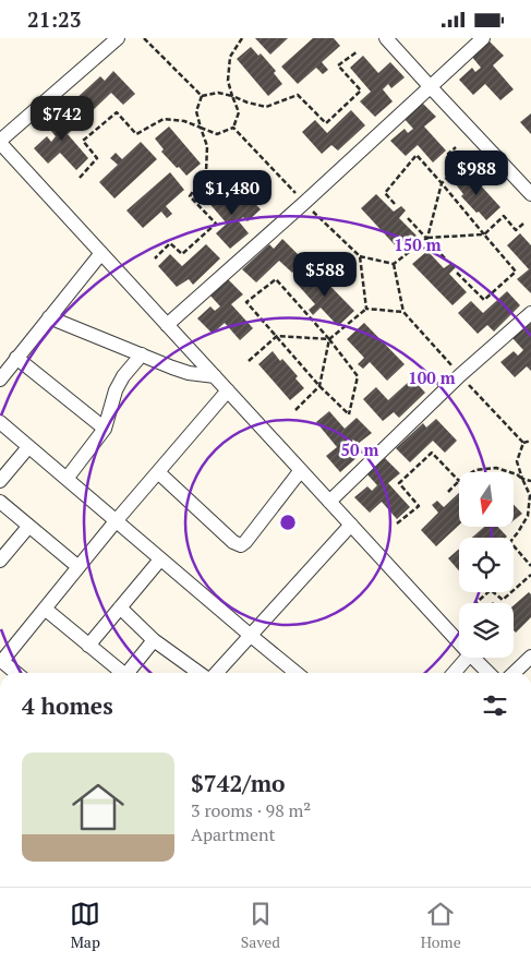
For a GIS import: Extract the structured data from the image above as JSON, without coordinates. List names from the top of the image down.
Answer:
{
  "north": "bottom",
  "page": {
    "status": "21:23",
    "price": [
      "$742",
      "$988",
      "$1,480",
      "$588"
    ],
    "heading": "4 homes",
    "list": [
      {
        "name": "$742/mo",
        "note": "3 rooms · 98 m² · Apartment"
      }
    ],
    "tabs": ["Map", "Saved", "Home"]
  },
  "rings": ["150 m", "100 m", "50 m"]
}
